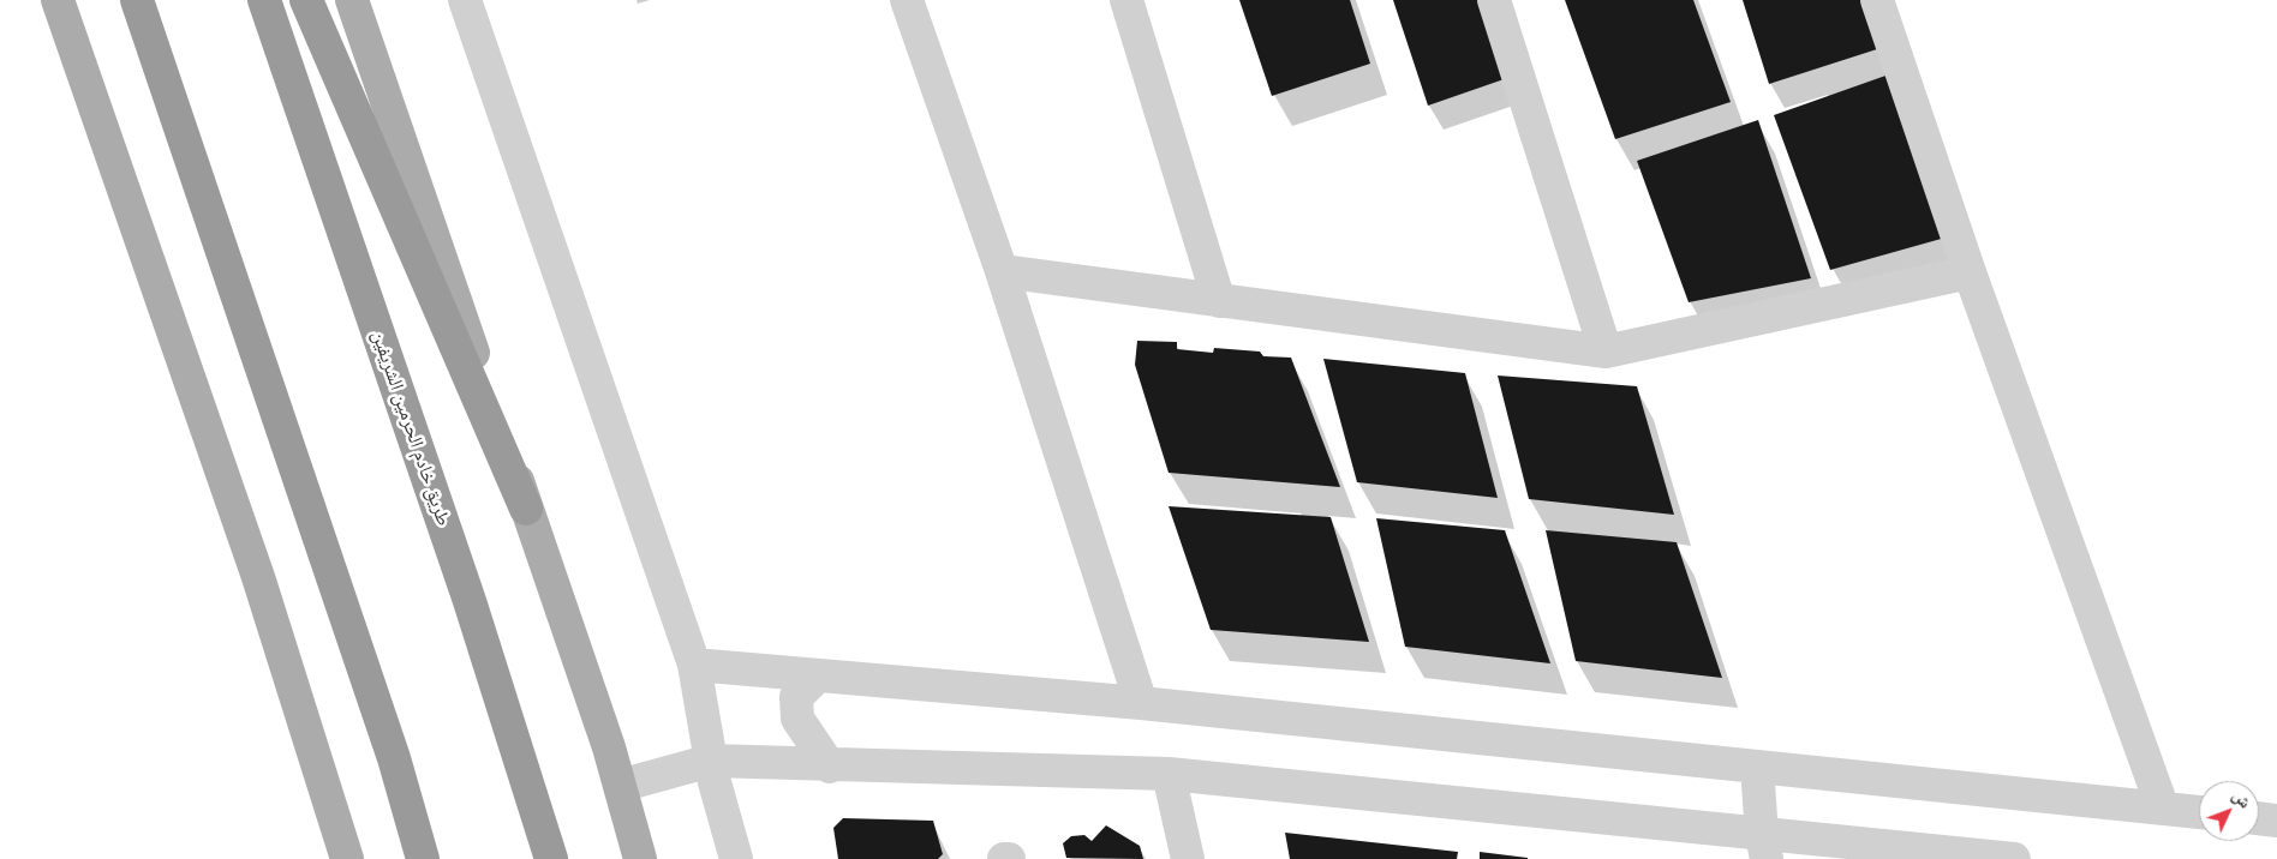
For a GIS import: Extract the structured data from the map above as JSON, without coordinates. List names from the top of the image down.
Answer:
{
  "streets": {
    "highway": ["طريق خادم الحرمين الشريفين"]
  },
  "north": "top right"
}
